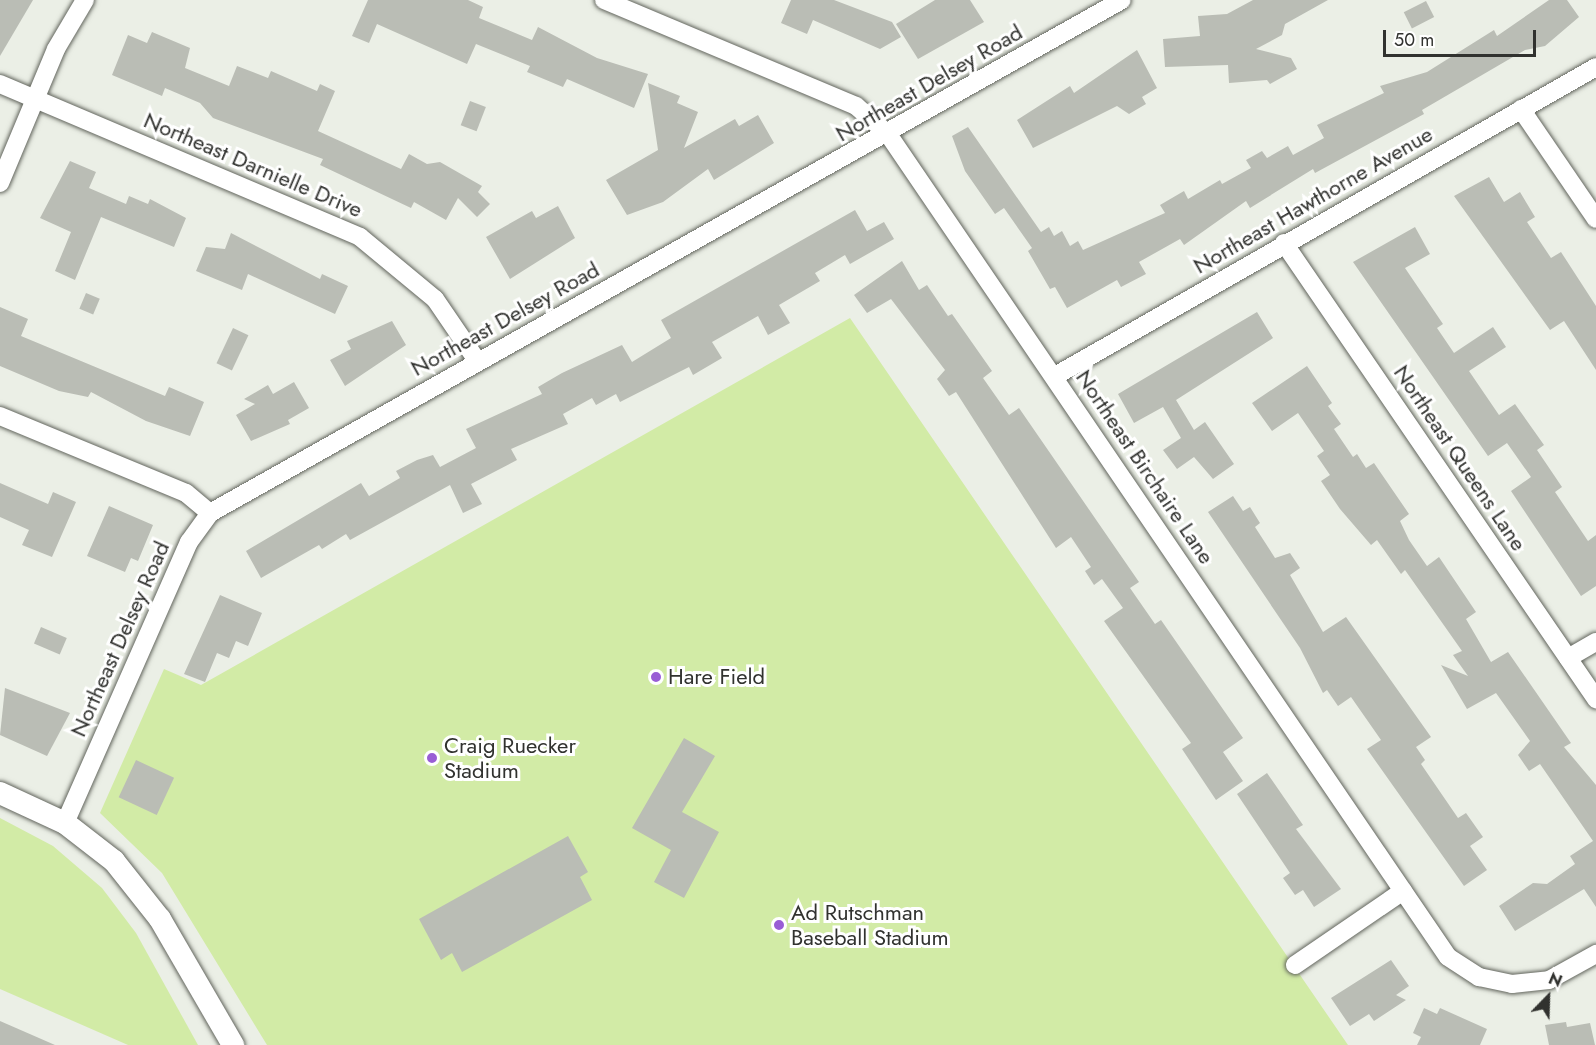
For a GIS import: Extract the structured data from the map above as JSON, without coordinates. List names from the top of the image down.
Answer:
{
  "streets": {
    "street": [
      "Northeast Delsey Road",
      "Northeast Darnielle Drive",
      "Northeast Hawthorne Avenue",
      "Northeast Queens Lane",
      "Northeast Birchaire Lane"
    ]
  },
  "crossings": [
    ["Northeast Delsey Road", "Northeast Darnielle Drive"],
    ["Northeast Delsey Road", "Northeast Birchaire Lane"],
    ["Northeast Hawthorne Avenue", "Northeast Queens Lane"],
    ["Northeast Hawthorne Avenue", "Northeast Birchaire Lane"]
  ],
  "places": ["Hare Field", "Craig Ruecker Stadium", "Ad Rutschman Baseball Stadium"],
  "scale_bar": "50 m",
  "north": "top right"
}
